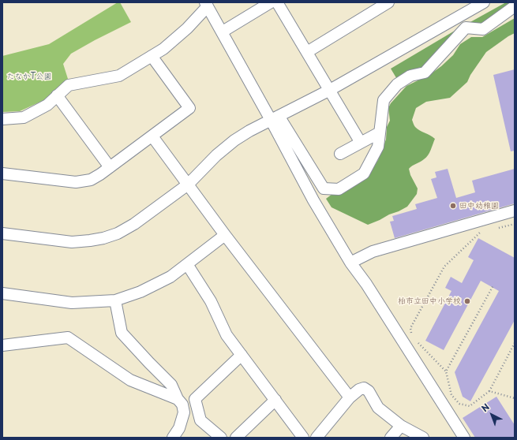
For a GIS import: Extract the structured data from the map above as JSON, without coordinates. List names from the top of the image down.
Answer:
{
  "parks": ["たなかT公園"],
  "places": ["田中幼稚園", "柏市立田中小学校"],
  "north": "top left"
}
